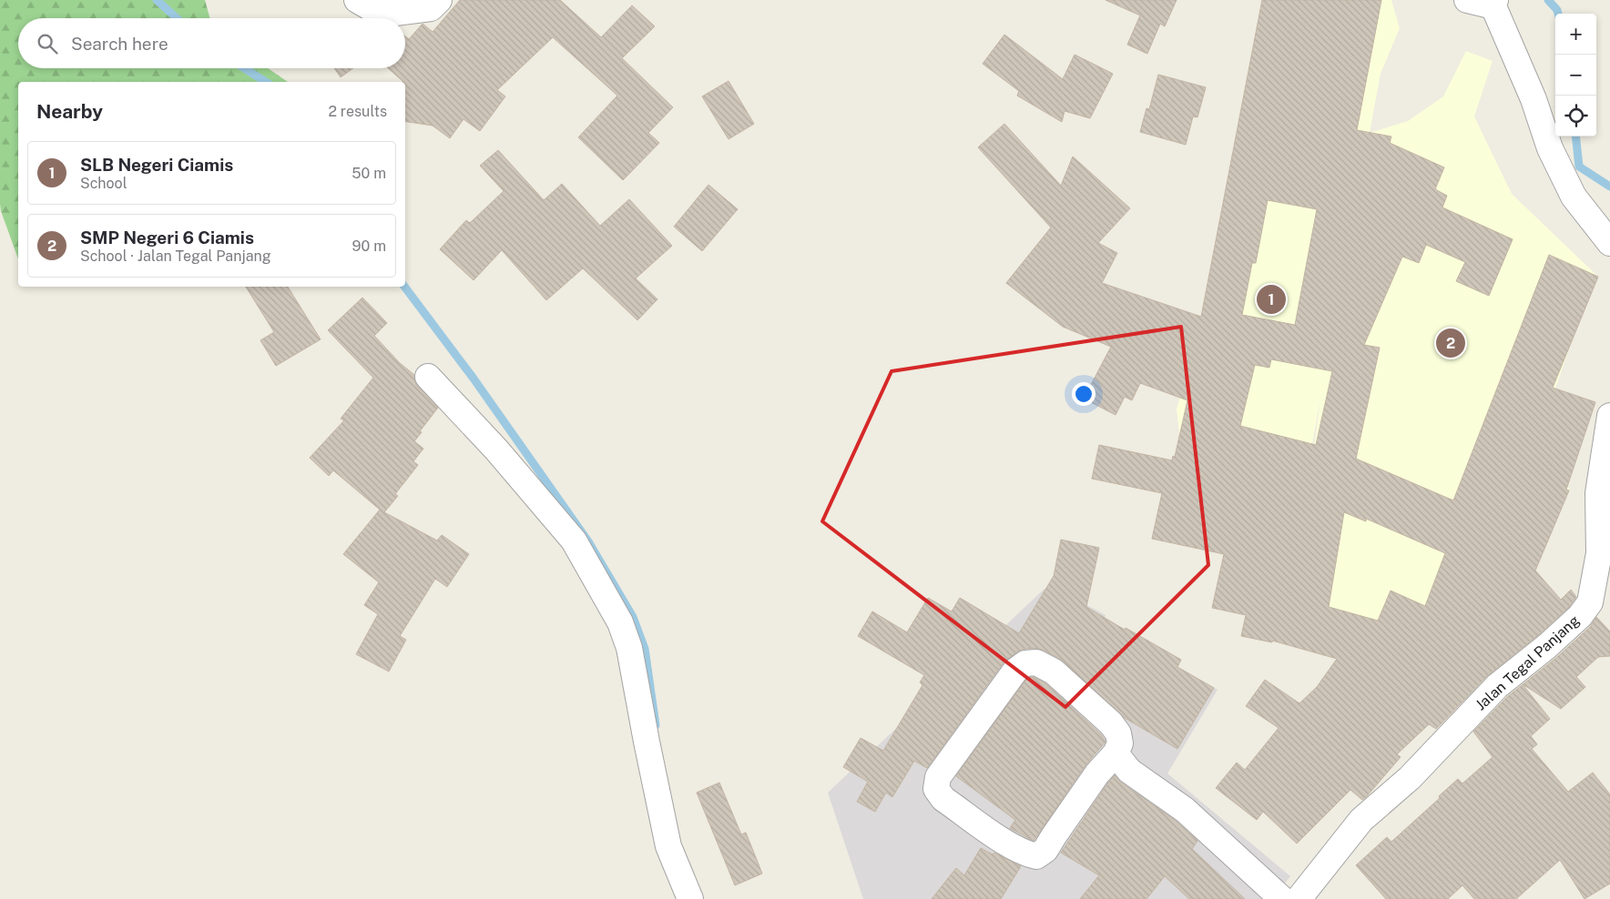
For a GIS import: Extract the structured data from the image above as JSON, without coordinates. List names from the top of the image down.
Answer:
{
  "streets": {
    "street": ["Jalan Tegal Panjang"]
  },
  "page": {
    "map_buttons": ["+", "−"],
    "search": "Search here",
    "heading": ["Nearby", "2 results"],
    "list": [
      {
        "mark": "1",
        "name": "SLB Negeri Ciamis",
        "note": "School",
        "value": "50 m"
      },
      {
        "mark": "2",
        "name": "SMP Negeri 6 Ciamis",
        "note": "School · Jalan Tegal Panjang",
        "value": "90 m"
      }
    ],
    "pins": ["1", "2"]
  }
}
